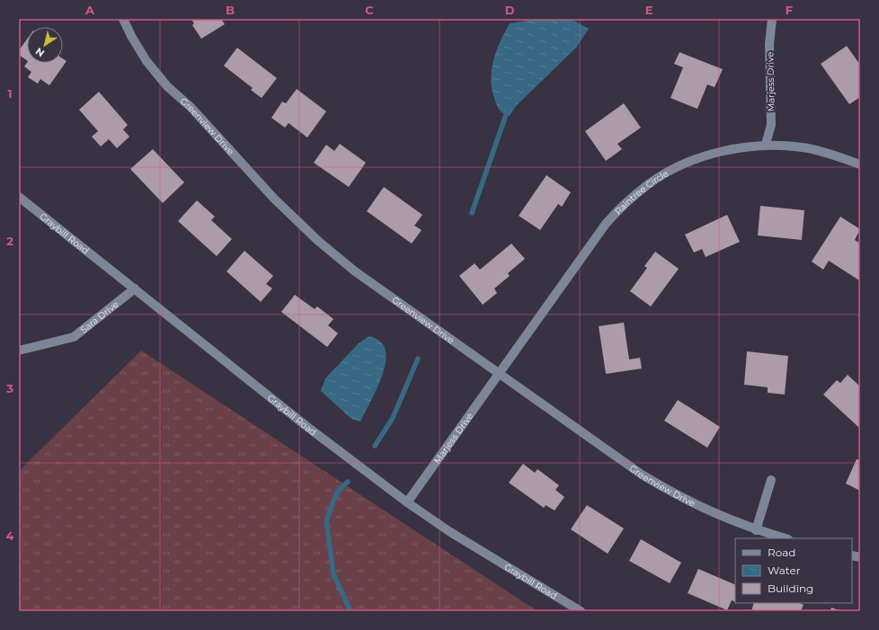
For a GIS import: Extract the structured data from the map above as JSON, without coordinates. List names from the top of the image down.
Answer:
{
  "streets": {
    "street": [
      "Marjess Drive",
      "Greenview Drive",
      "Raintree Circle",
      "Graybill Road",
      "Sara Drive"
    ]
  },
  "crossings": [
    ["Marjess Drive", "Greenview Drive"],
    ["Marjess Drive", "Raintree Circle"],
    ["Marjess Drive", "Graybill Road"],
    ["Greenview Drive", "Raintree Circle"],
    ["Graybill Road", "Sara Drive"]
  ],
  "legend": ["Road", "Water", "Building"],
  "north": "bottom left",
  "grid": {
    "columns": [
      "A",
      "B",
      "C",
      "D",
      "E",
      "F"
    ],
    "rows": [
      "1",
      "2",
      "3",
      "4"
    ]
  }
}
